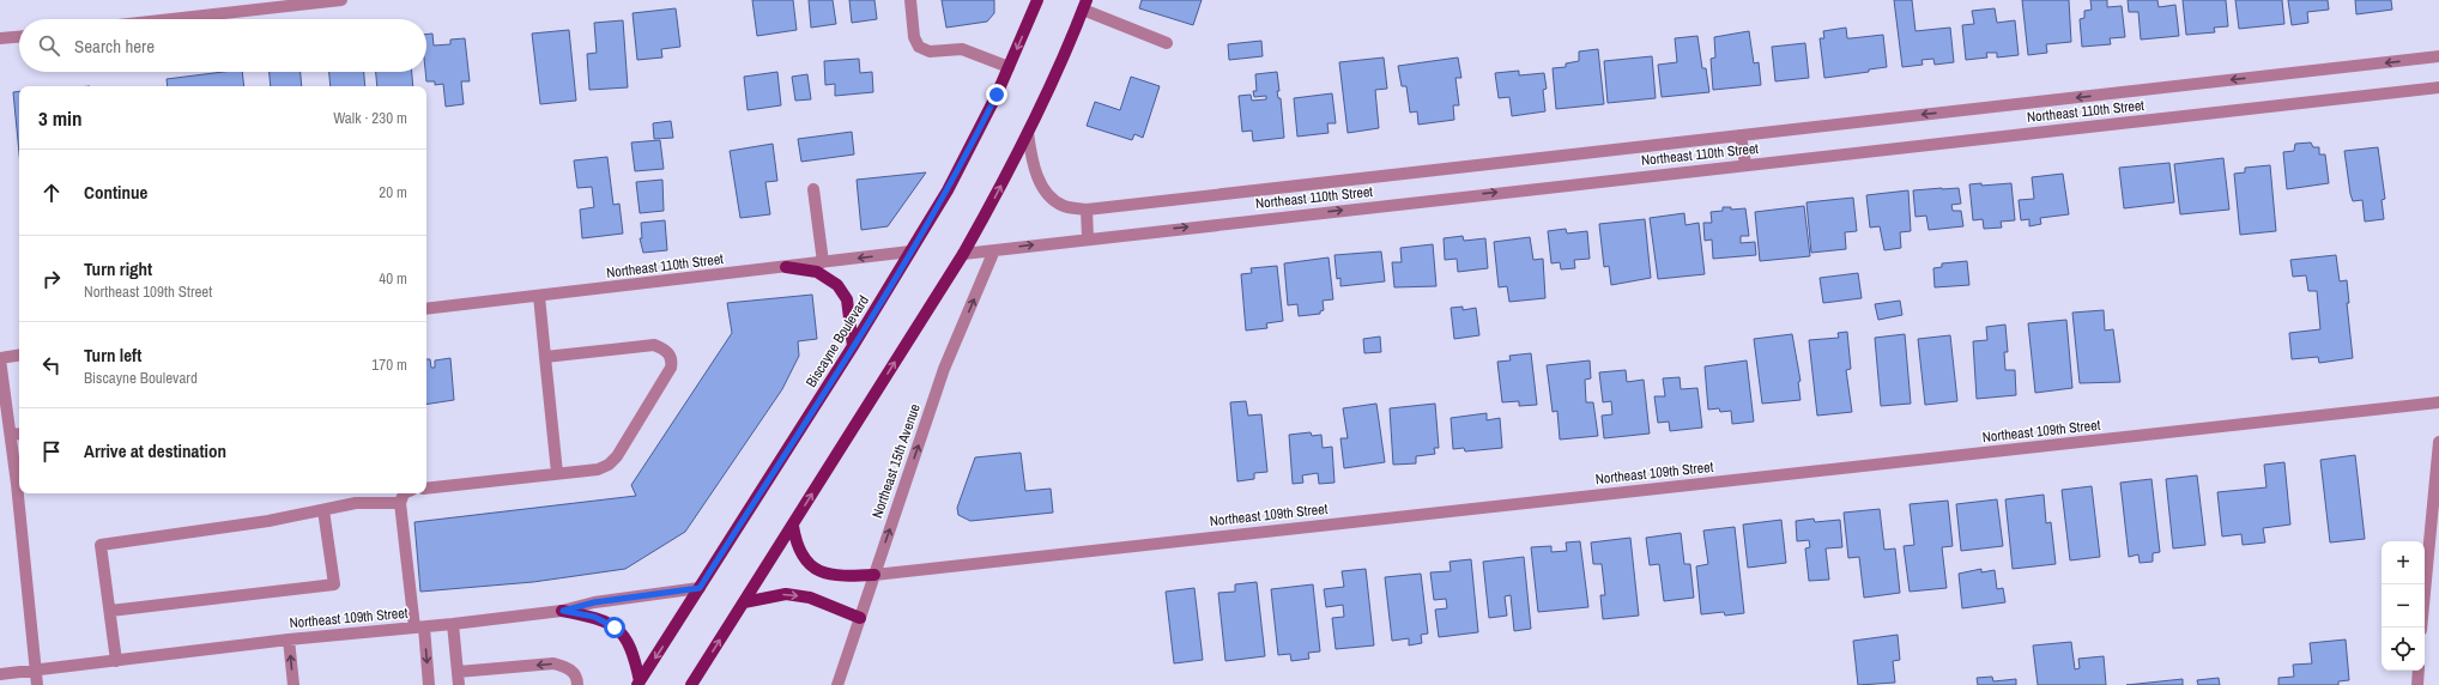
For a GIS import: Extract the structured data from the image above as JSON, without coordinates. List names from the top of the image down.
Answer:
{
  "streets": {
    "main road": ["Biscayne Boulevard"],
    "street": ["Northeast 110th Street", "Northeast 109th Street", "Northeast 15th Avenue"]
  },
  "crossings": [
    ["Northeast 110th Street", "Biscayne Boulevard"],
    ["Northeast 110th Street", "Northeast 15th Avenue"],
    ["Biscayne Boulevard", "Northeast 109th Street"],
    ["Northeast 109th Street", "Northeast 15th Avenue"]
  ],
  "one_way": ["Northeast 15th Avenue"],
  "page": {
    "search": "Search here",
    "heading": ["3 min", "Walk · 230 m"],
    "list": [
      ["Continue", "20 m"],
      ["Turn right", "Northeast 109th Street", "40 m"],
      ["Turn left", "Biscayne Boulevard", "170 m"],
      "Arrive at destination"
    ],
    "map_buttons": ["+", "−"]
  }
}
